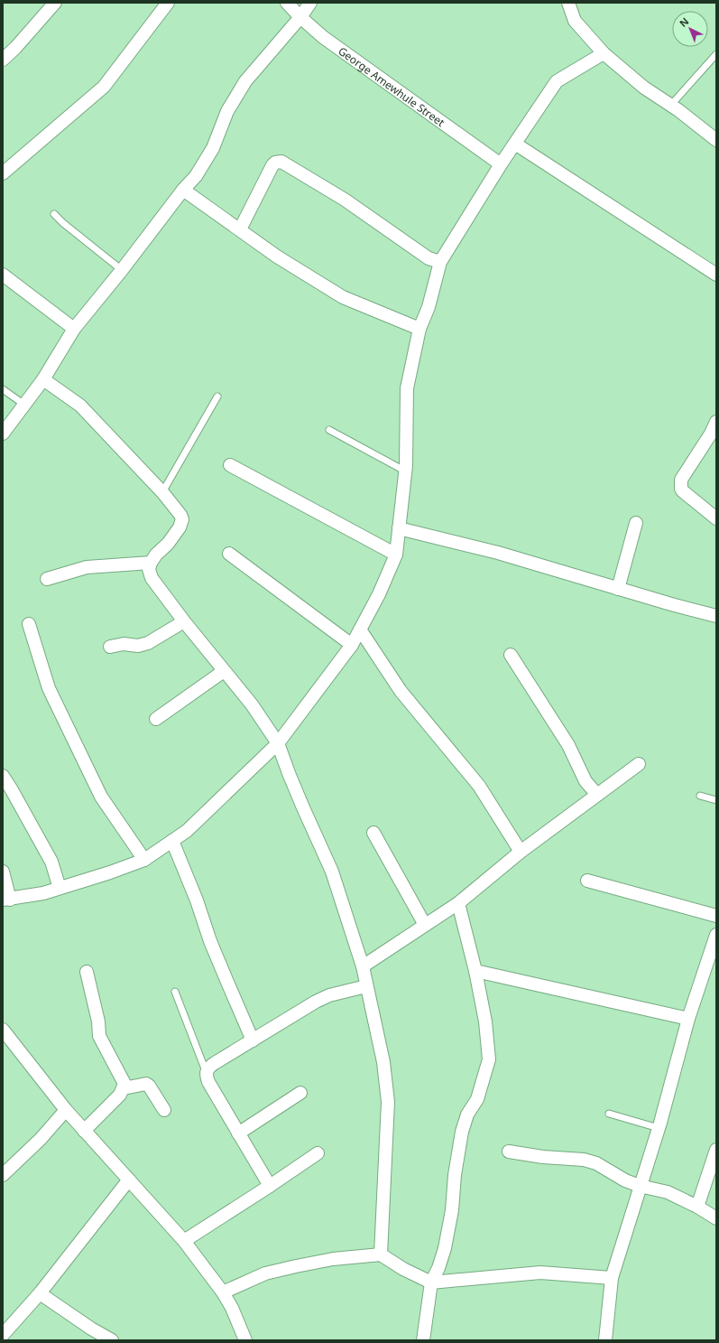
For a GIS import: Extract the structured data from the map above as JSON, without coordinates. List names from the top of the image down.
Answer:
{
  "streets": {
    "street": ["George Amewhule Street"]
  },
  "north": "top left"
}
